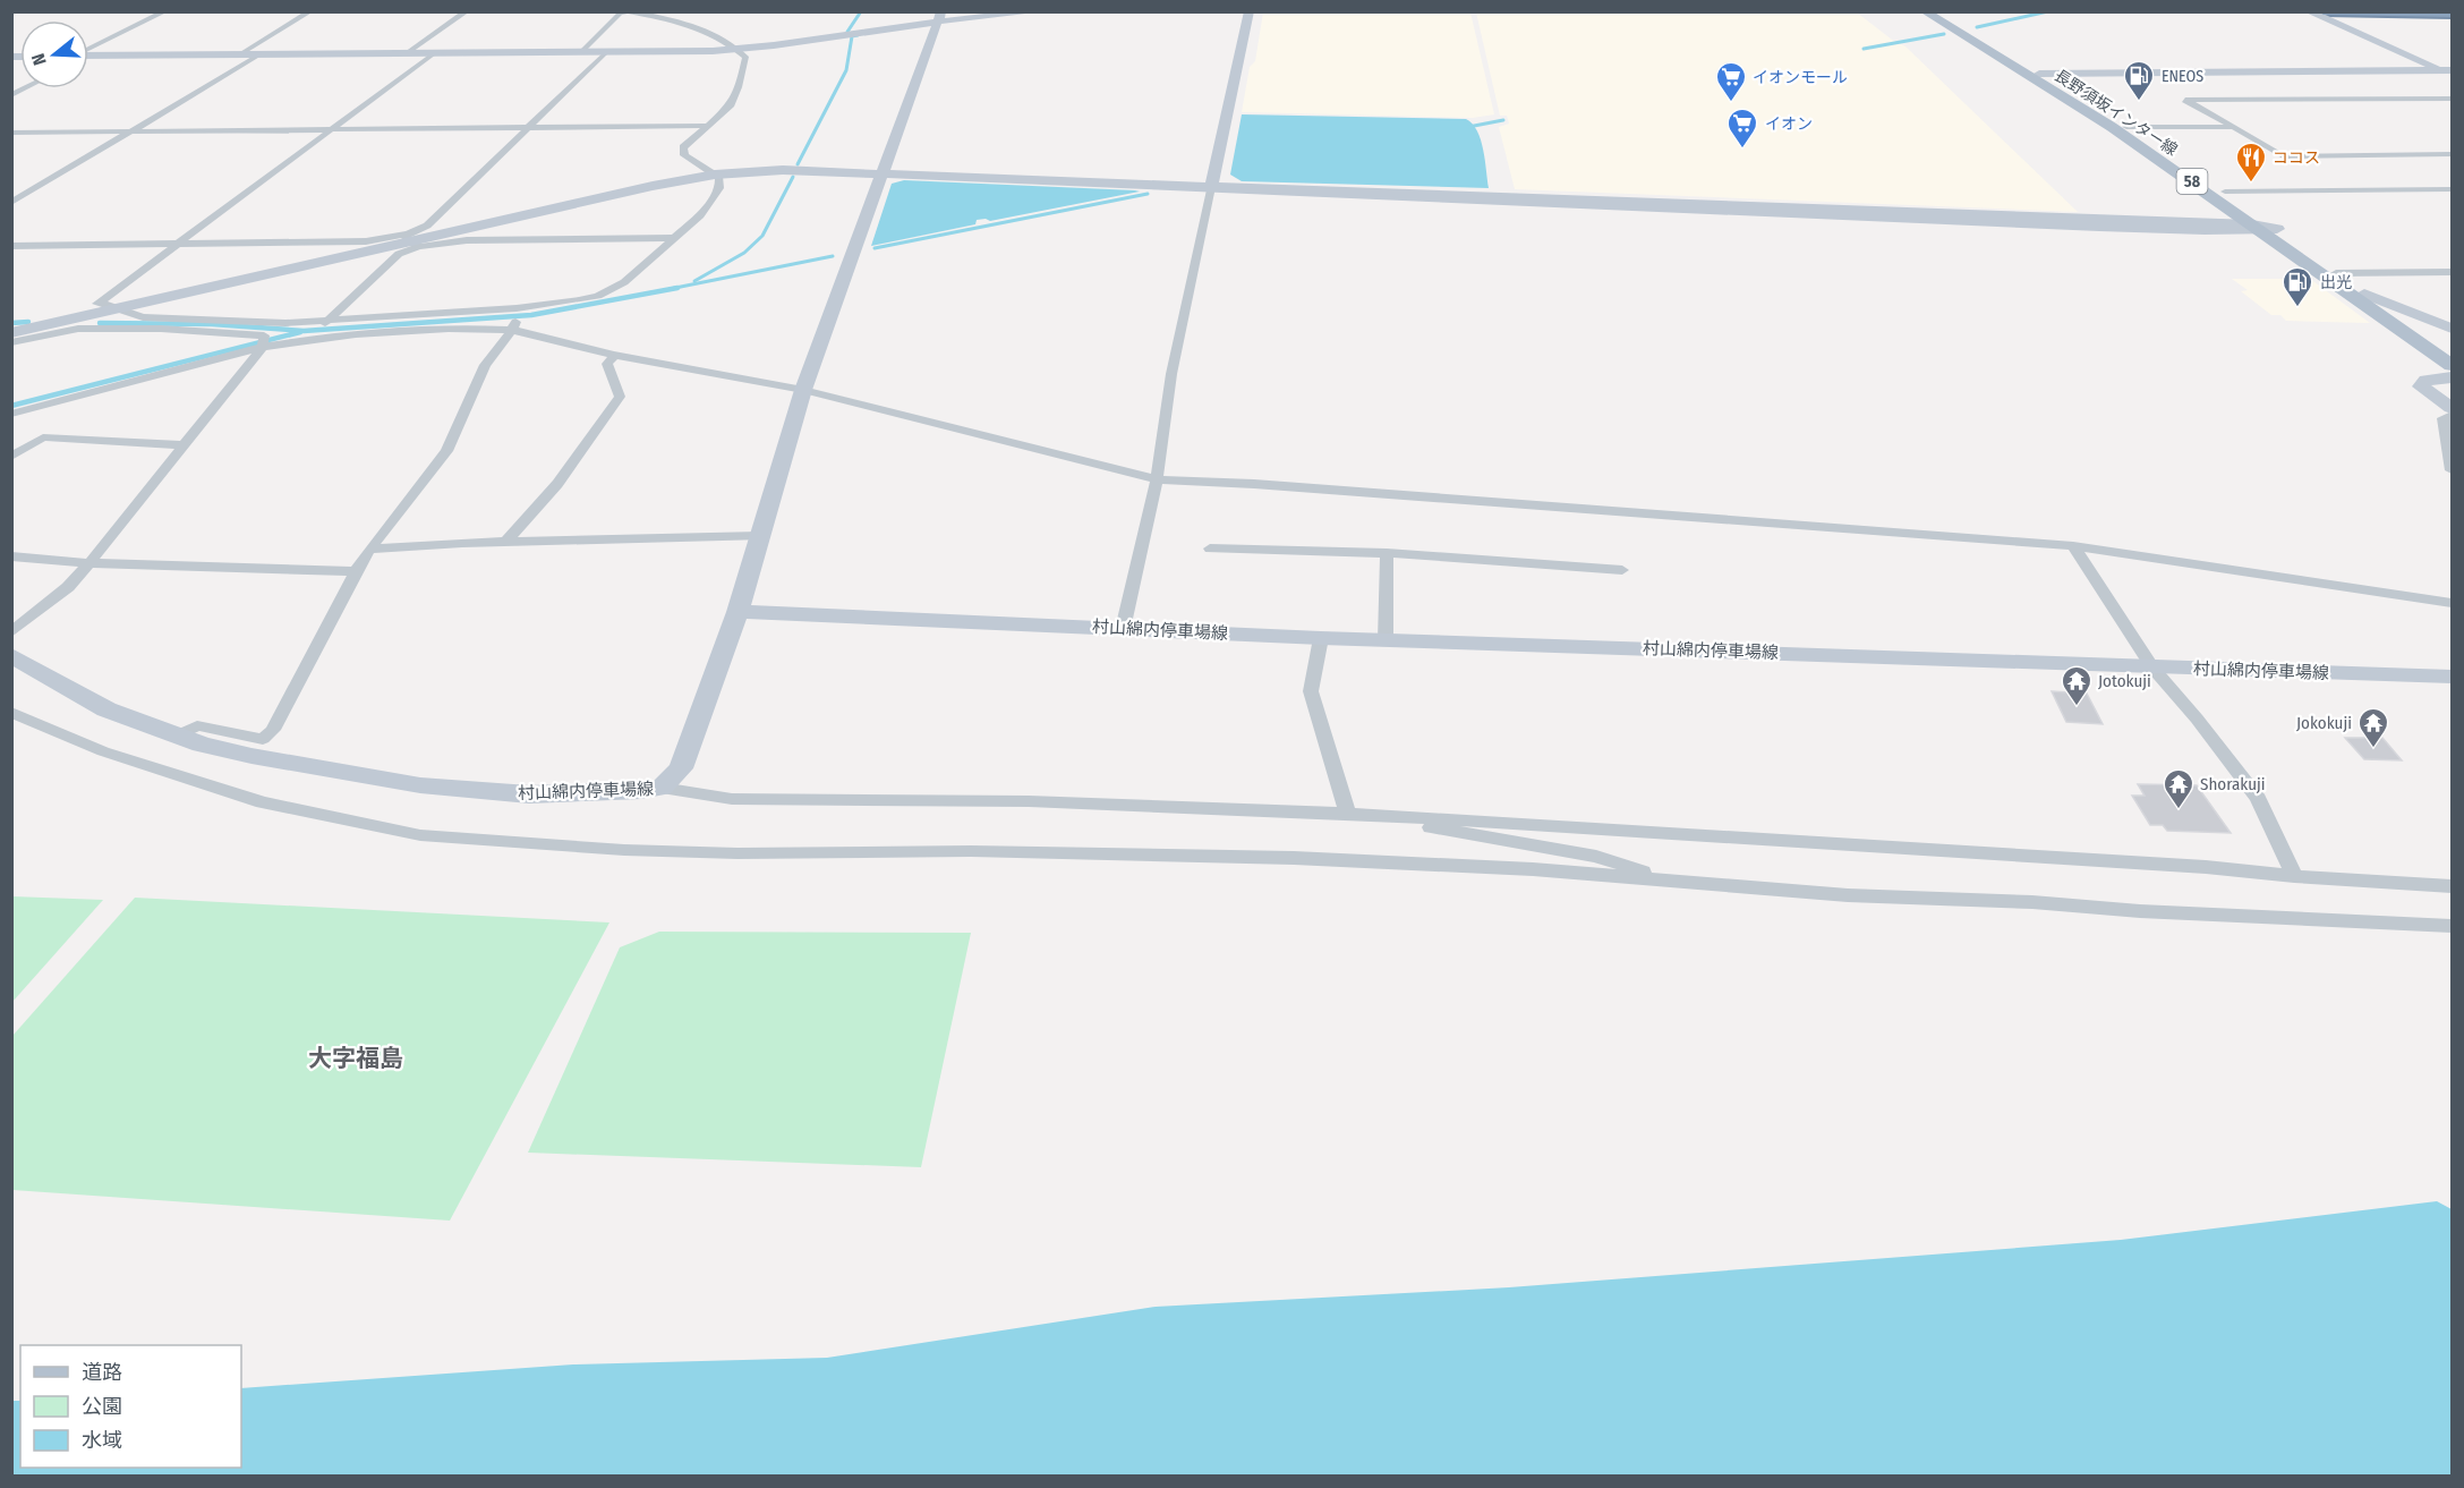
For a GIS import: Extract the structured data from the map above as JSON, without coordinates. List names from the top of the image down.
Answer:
{
  "streets": {
    "main road": ["長野須坂インター線", "58"],
    "street": ["村山綿内停車場線"]
  },
  "districts": ["大字福島"],
  "places": {
    "fuel station": ["ENEOS", "出光"],
    "supermarket": ["イオンモール", "イオン"],
    "restaurant": ["ココス"],
    "temple": ["Jotokuji", "Jokokuji", "Shorakuji"]
  },
  "legend": ["道路", "公園", "水域"],
  "north": "left"
}
